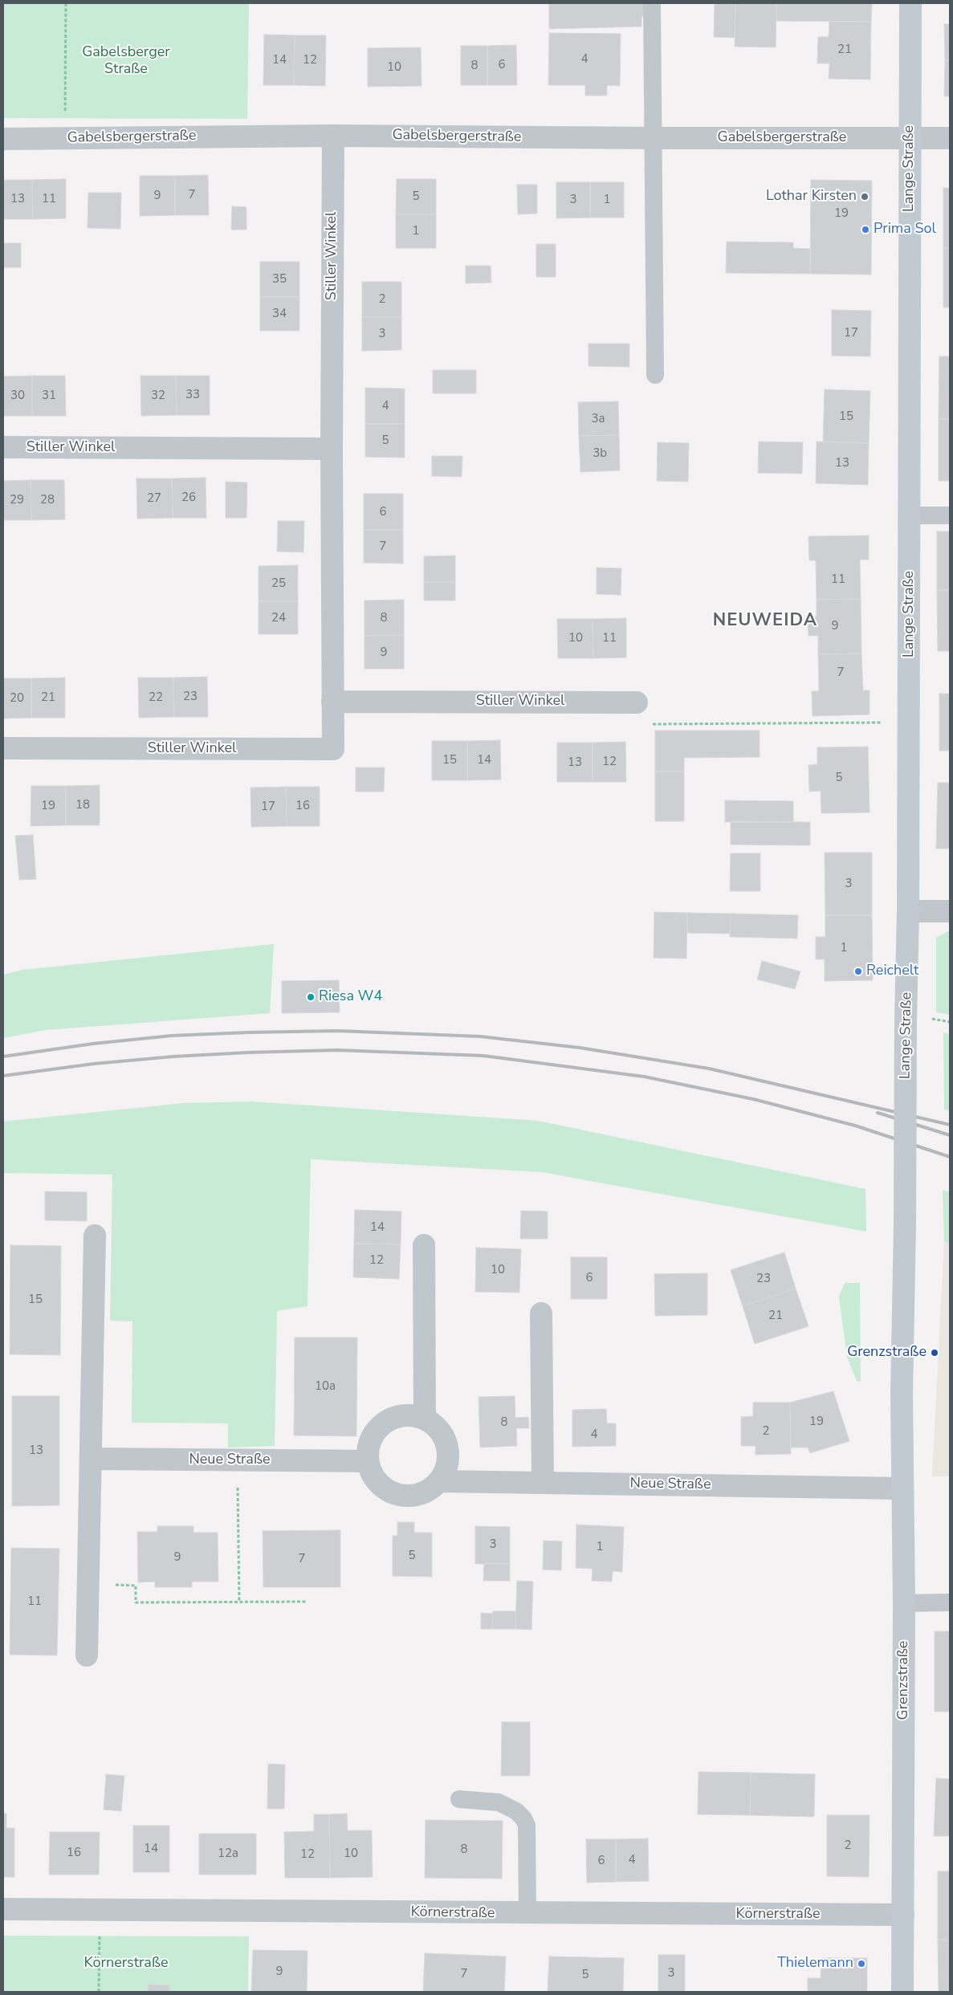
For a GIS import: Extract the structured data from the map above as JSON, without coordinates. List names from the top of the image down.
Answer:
{
  "streets": {
    "street": [
      "Gabelsbergerstraße",
      "Lange Straße",
      "Stiller Winkel",
      "Neue Straße",
      "Grenzstraße",
      "Körnerstraße"
    ]
  },
  "crossings": [
    ["Gabelsbergerstraße", "Lange Straße"],
    ["Gabelsbergerstraße", "Stiller Winkel"],
    ["Lange Straße", "Grenzstraße"],
    ["Neue Straße", "Grenzstraße"],
    ["Grenzstraße", "Körnerstraße"]
  ],
  "districts": ["NEUWEIDA"],
  "parks": ["Gabelsberger Straße", "Körnerstraße"],
  "places": [
    "Lothar Kirsten",
    "Prima Sol",
    "Reichelt",
    "Riesa W4",
    "Grenzstraße",
    "Thielemann"
  ],
  "house_numbers": [
    "21",
    "4",
    "14",
    "12",
    "6",
    "8",
    "10",
    "7",
    "9",
    "5",
    "13",
    "11",
    "3",
    "1",
    "19",
    "1",
    "35",
    "2",
    "34",
    "17",
    "3",
    "33",
    "30",
    "31",
    "32",
    "4",
    "15",
    "3a",
    "5",
    "3b",
    "13",
    "26",
    "27",
    "29",
    "28",
    "6",
    "7",
    "11",
    "25",
    "24",
    "8",
    "9",
    "10",
    "11",
    "9",
    "7",
    "23",
    "21",
    "22",
    "20",
    "15",
    "14",
    "12",
    "13",
    "5",
    "18",
    "19",
    "16",
    "17",
    "3",
    "1",
    "14",
    "12",
    "10",
    "6",
    "23",
    "15",
    "21",
    "10a",
    "19",
    "8",
    "2",
    "4",
    "13",
    "3",
    "1",
    "5",
    "9",
    "7",
    "11",
    "2",
    "14",
    "8",
    "16",
    "12a",
    "10",
    "12",
    "4",
    "6",
    "9",
    "3",
    "7",
    "5"
  ]
}
